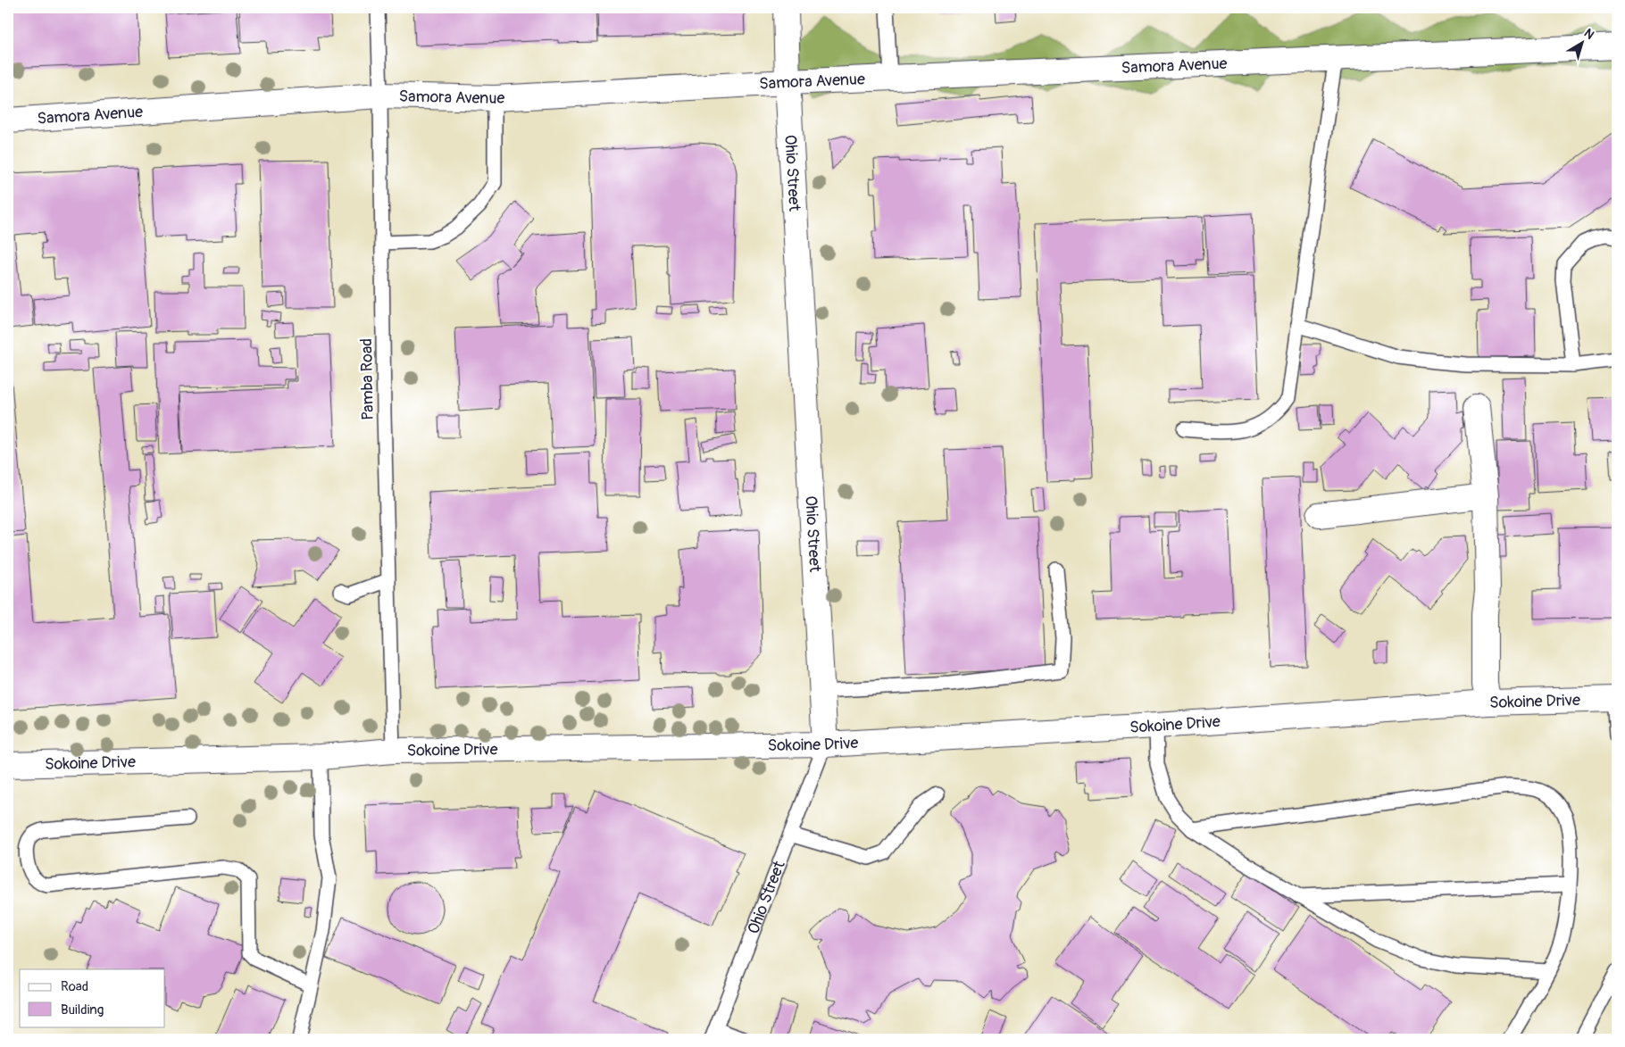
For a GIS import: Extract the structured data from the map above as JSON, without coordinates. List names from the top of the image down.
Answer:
{
  "streets": {
    "street": ["Samora Avenue", "Ohio Street", "Sokoine Drive"],
    "lane": ["Pamba Road"]
  },
  "crossings": [
    ["Samora Avenue", "Ohio Street"],
    ["Samora Avenue", "Pamba Road"],
    ["Ohio Street", "Sokoine Drive"],
    ["Pamba Road", "Sokoine Drive"]
  ],
  "legend": ["Road", "Building"],
  "north": "top right"
}
